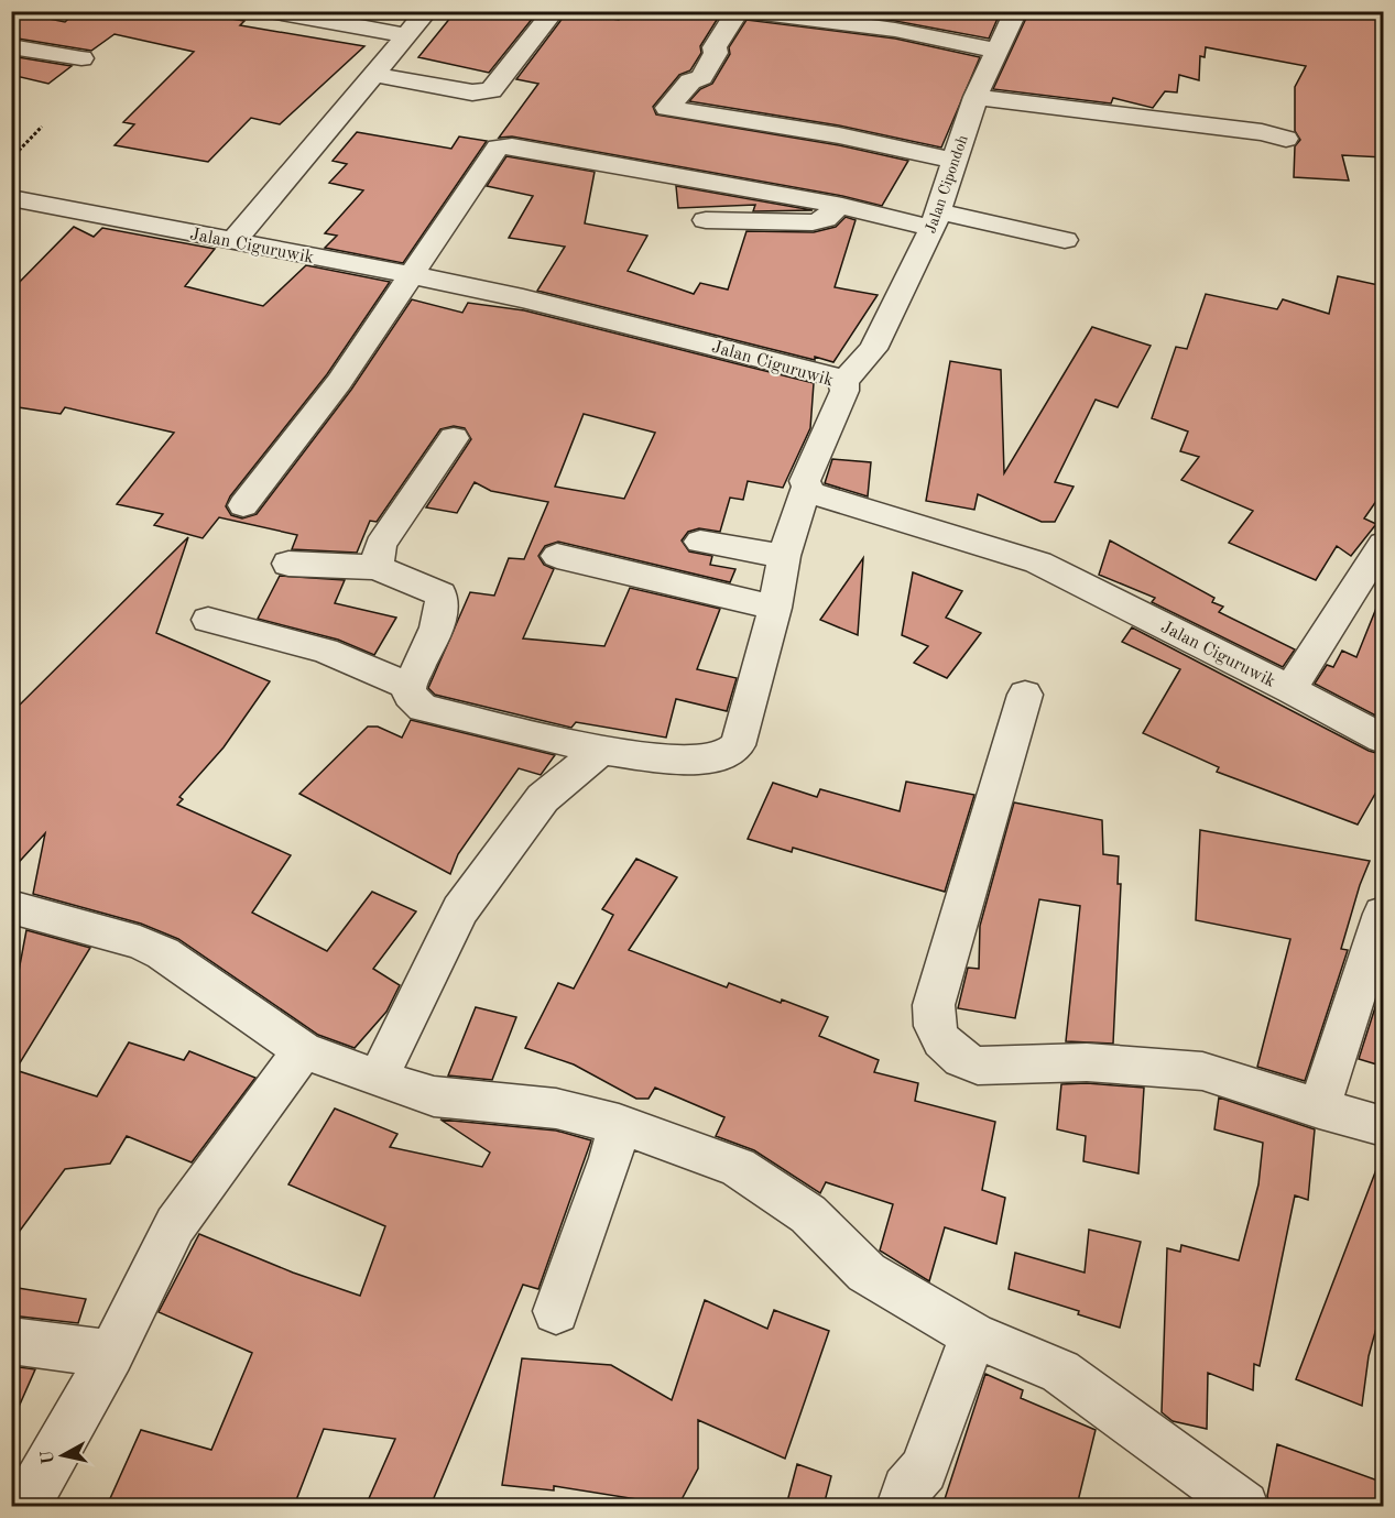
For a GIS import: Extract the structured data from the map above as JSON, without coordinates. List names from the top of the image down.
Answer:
{
  "streets": {
    "street": ["Jalan Cipondoh", "Jalan Ciguruwik"]
  },
  "crossings": [
    ["Jalan Cipondoh", "Jalan Ciguruwik"]
  ],
  "north": "left"
}
